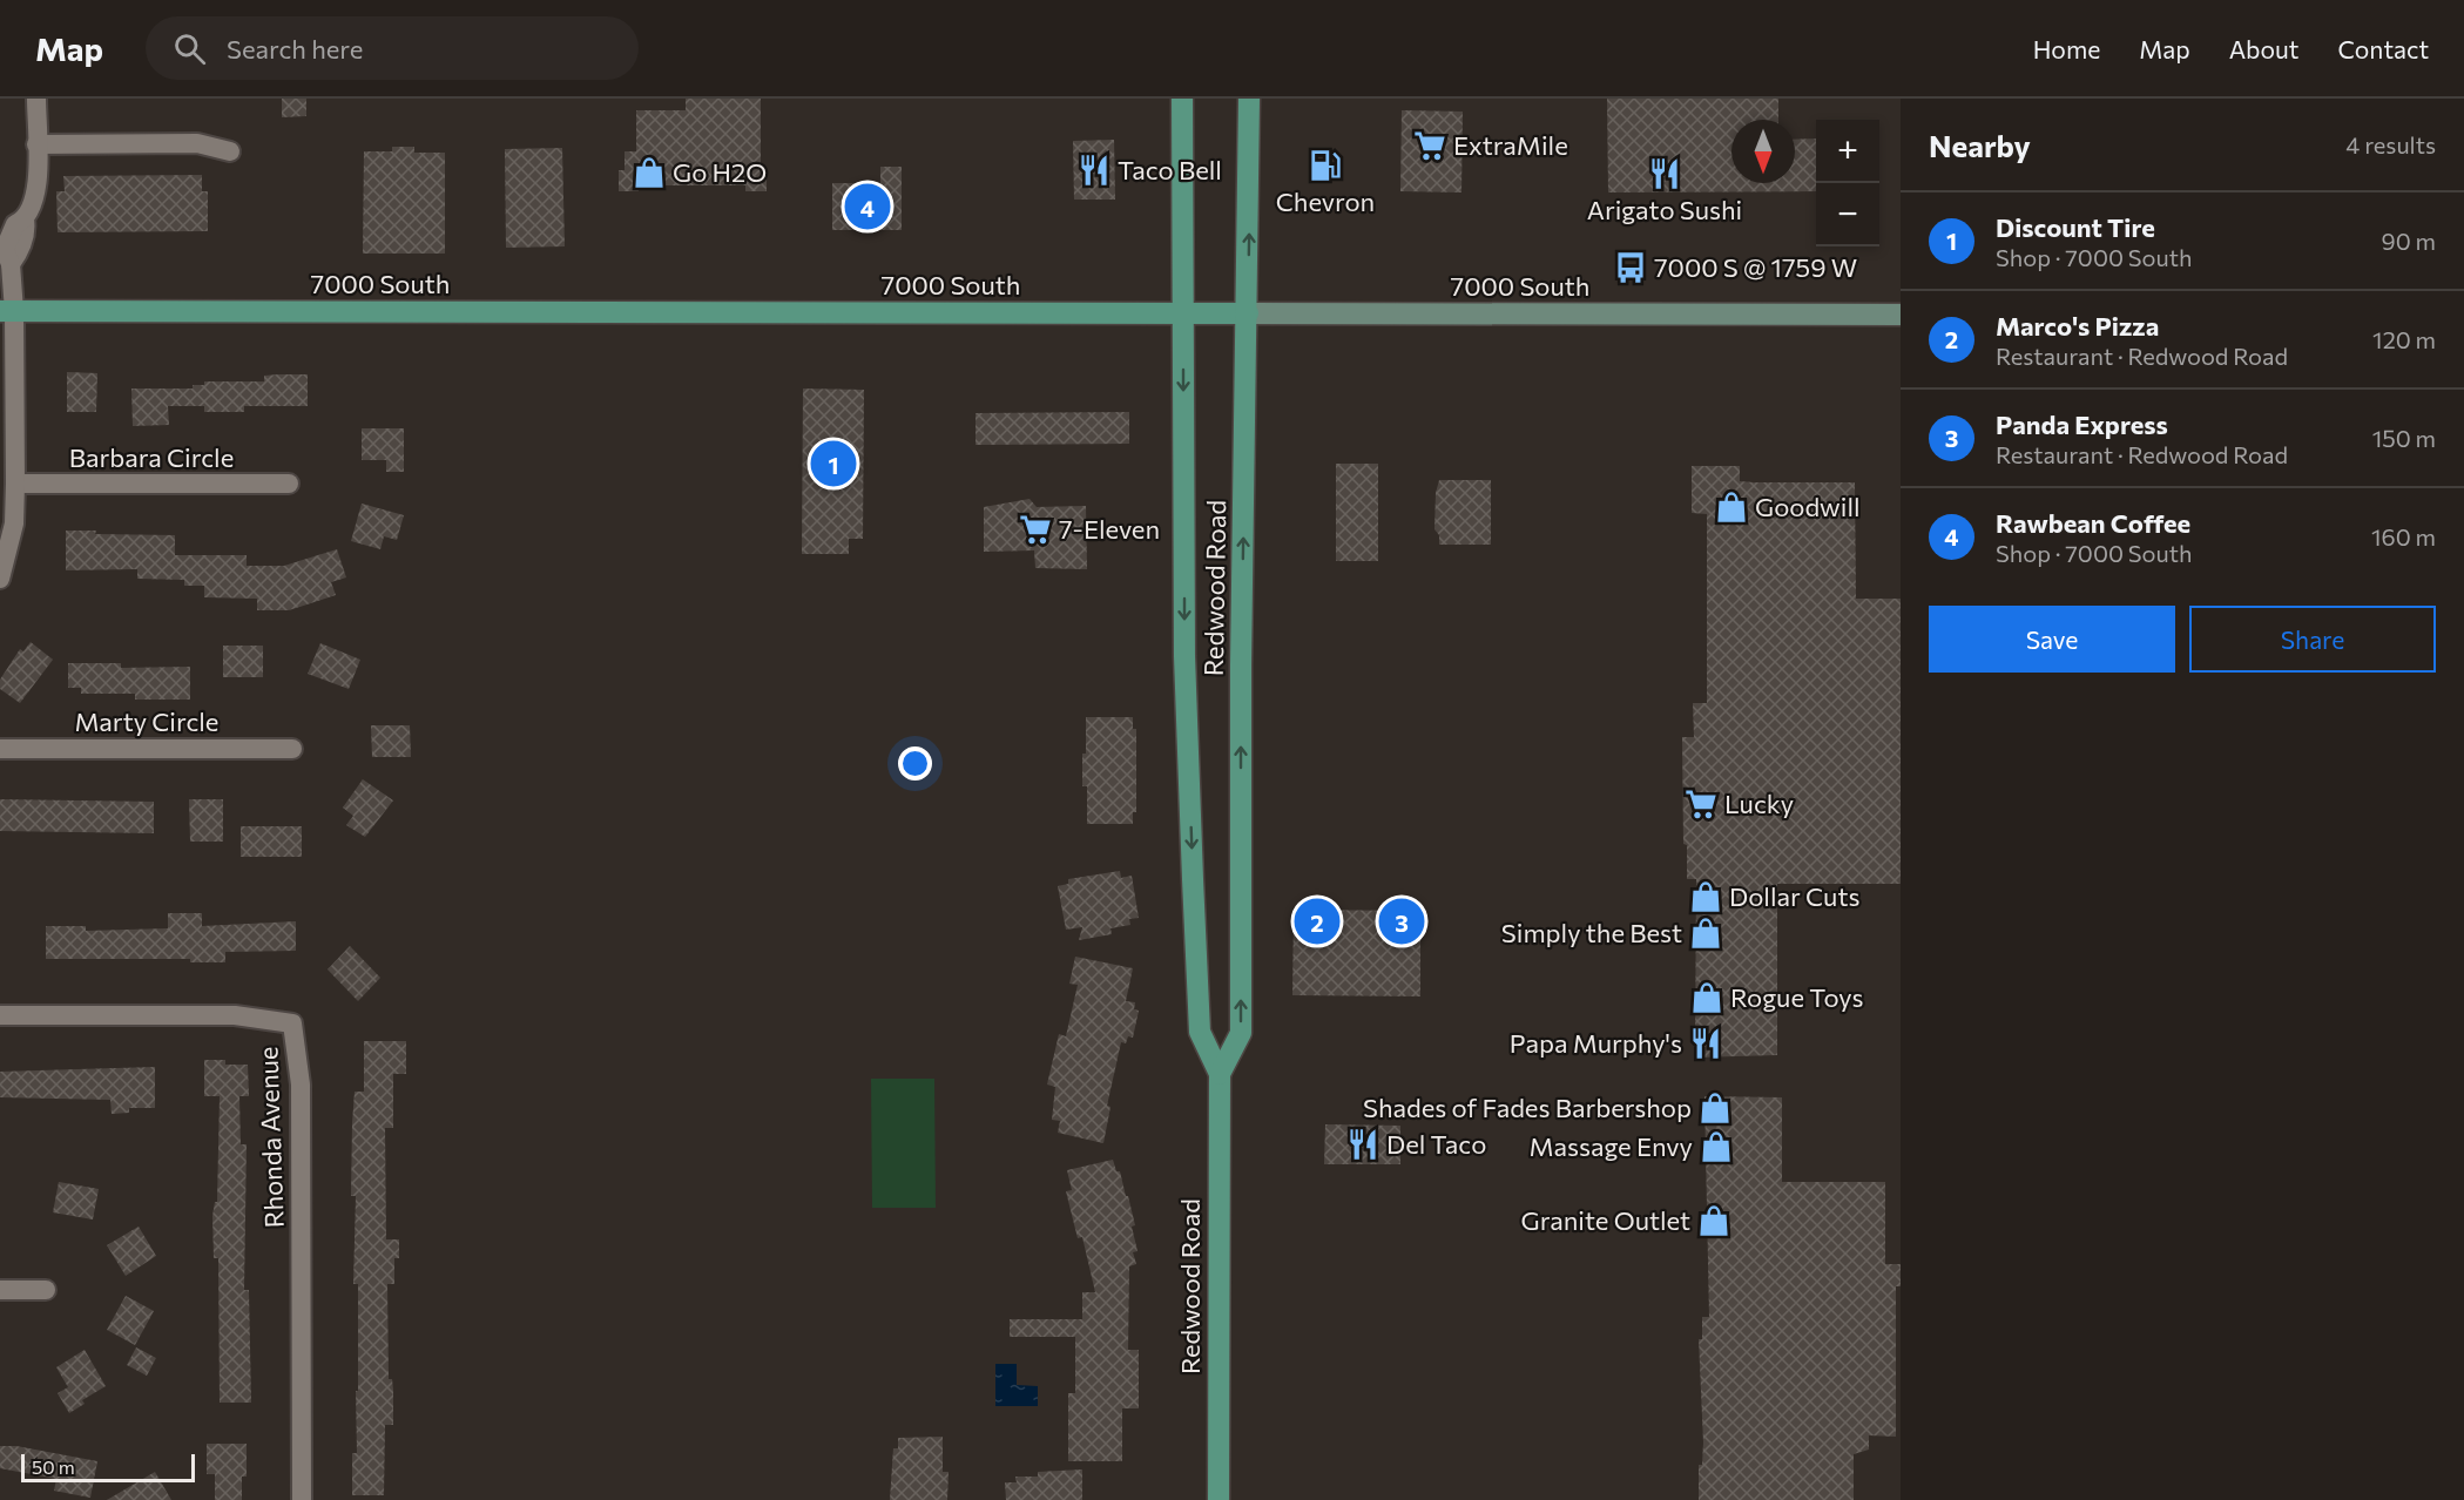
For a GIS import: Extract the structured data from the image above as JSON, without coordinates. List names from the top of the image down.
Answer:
{
  "streets": {
    "main road": ["7000 South", "Redwood Road"],
    "street": ["Barbara Circle", "Marty Circle", "Rhonda Avenue"]
  },
  "crossings": [
    ["7000 South", "Redwood Road"]
  ],
  "places": {
    "supermarket": ["ExtraMile", "7-Eleven", "Lucky"],
    "fuel station": ["Chevron"],
    "restaurant": [
      "Taco Bell",
      "Arigato Sushi",
      "Papa Murphy's",
      "Del Taco"
    ],
    "shop": [
      "Go H2O",
      "Goodwill",
      "Dollar Cuts",
      "Simply the Best",
      "Rogue Toys",
      "Shades of Fades Barbershop",
      "Massage Envy",
      "Granite Outlet"
    ],
    "bus stop": ["7000 S @ 1759 W"]
  },
  "scale_bar": "50 m",
  "north": "bottom",
  "page": {
    "header": "Map",
    "search": "Search here",
    "nav": [
      "Home",
      "Map",
      "About",
      "Contact"
    ],
    "heading": ["Nearby", "4 results"],
    "map_buttons": ["+", "−"],
    "pins": [
      "4",
      "1",
      "2",
      "3"
    ],
    "list": [
      {
        "mark": "1",
        "name": "Discount Tire",
        "note": "Shop · 7000 South",
        "value": "90 m"
      },
      {
        "mark": "2",
        "name": "Marco's Pizza",
        "note": "Restaurant · Redwood Road",
        "value": "120 m"
      },
      {
        "mark": "3",
        "name": "Panda Express",
        "note": "Restaurant · Redwood Road",
        "value": "150 m"
      },
      {
        "mark": "4",
        "name": "Rawbean Coffee",
        "note": "Shop · 7000 South",
        "value": "160 m"
      }
    ],
    "buttons": ["Save", "Share"],
    "scale": "50 m"
  }
}
